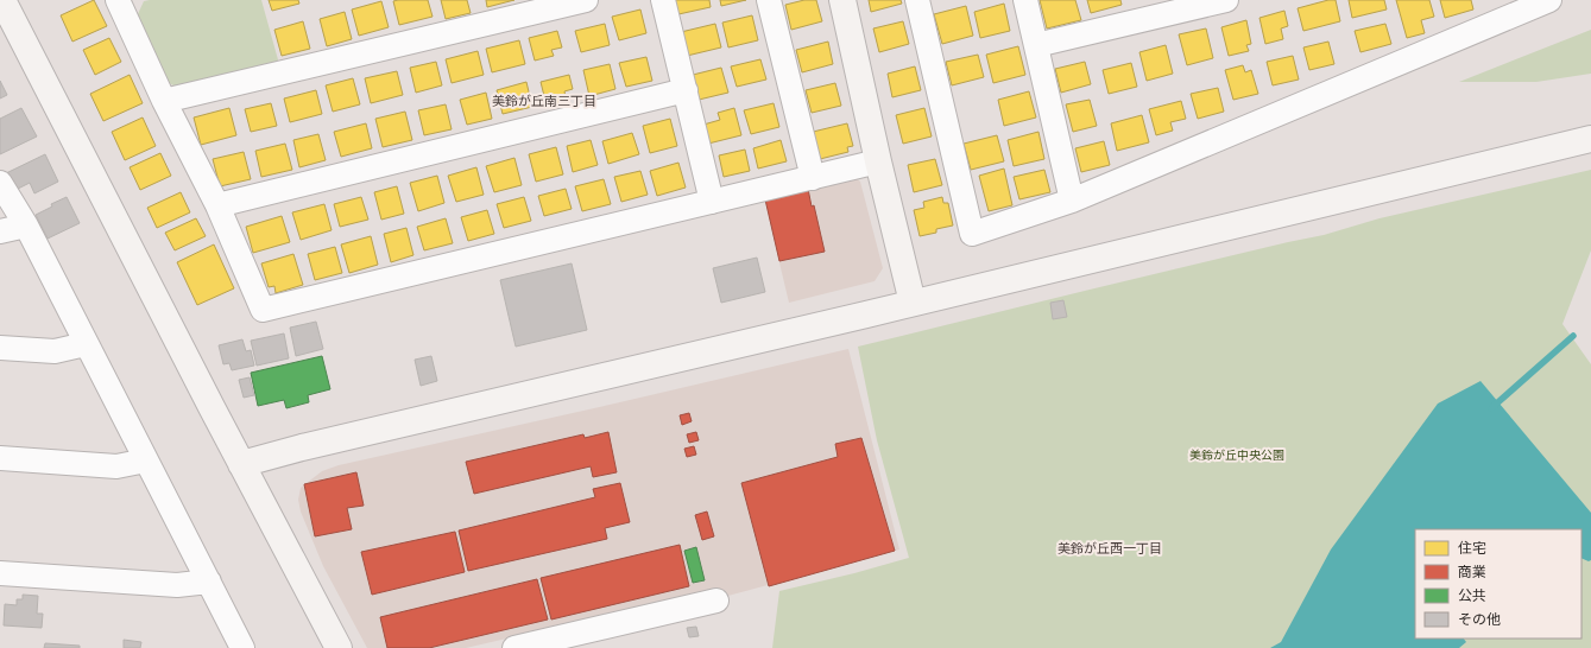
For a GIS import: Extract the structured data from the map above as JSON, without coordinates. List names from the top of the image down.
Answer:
{
  "districts": ["美鈴が丘南三丁目", "美鈴が丘西一丁目"],
  "parks": ["美鈴が丘中央公園"],
  "legend": [
    "住宅",
    "商業",
    "公共",
    "その他"
  ]
}
